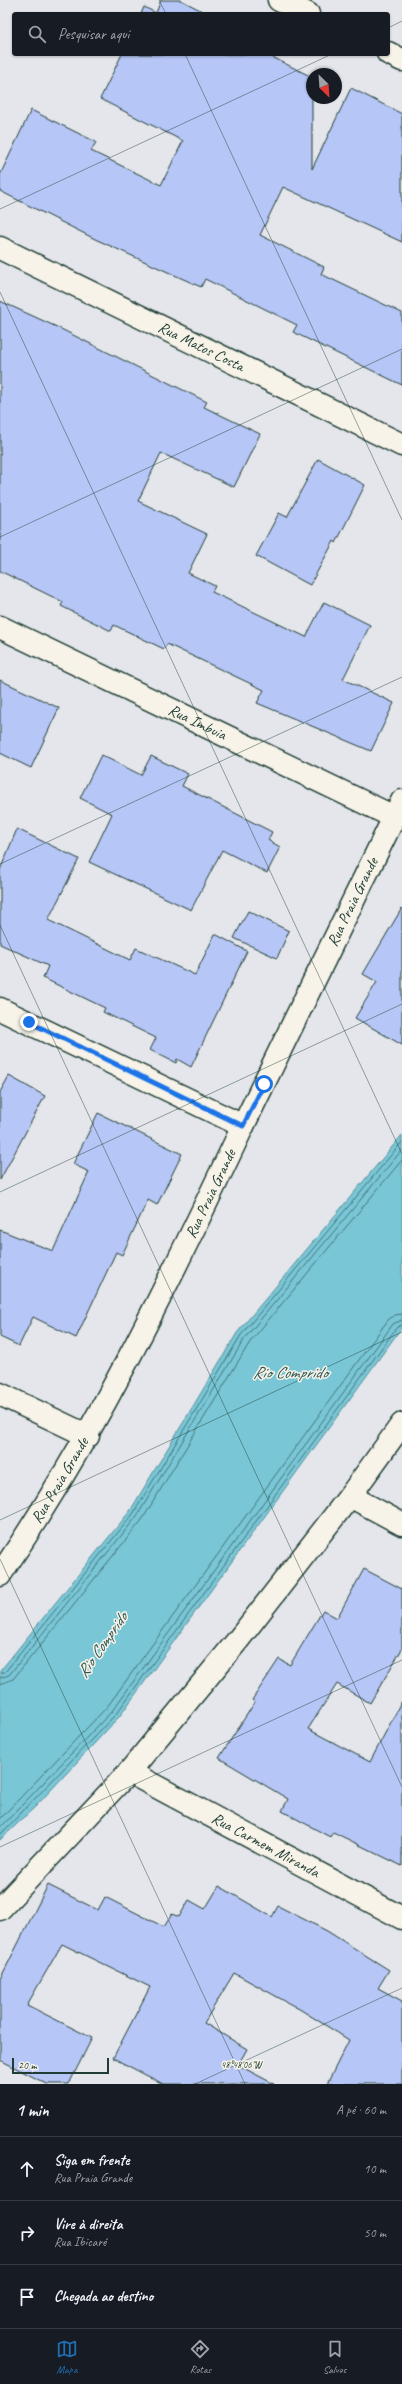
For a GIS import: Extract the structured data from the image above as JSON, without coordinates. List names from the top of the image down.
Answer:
{
  "streets": {
    "street": [
      "Rua Matos Costa",
      "Rua Imbuia",
      "Rua Praia Grande",
      "Rua Carmem Miranda"
    ]
  },
  "crossings": [
    ["Rua Imbuia", "Rua Praia Grande"]
  ],
  "water": ["Rio Comprido"],
  "scale_bar": "20 m",
  "north": "bottom right",
  "page": {
    "search": "Pesquisar aqui",
    "scale": "20 m",
    "heading": ["1 min", "A pé · 60 m"],
    "list": [
      ["Siga em frente", "Rua Praia Grande", "10 m"],
      ["Vire à direita", "Rua Ibicaré", "50 m"],
      "Chegada ao destino"
    ],
    "nav": ["Mapa", "Rotas", "Salvos"]
  },
  "coordinates": ["48°48'06\"W"]
}
